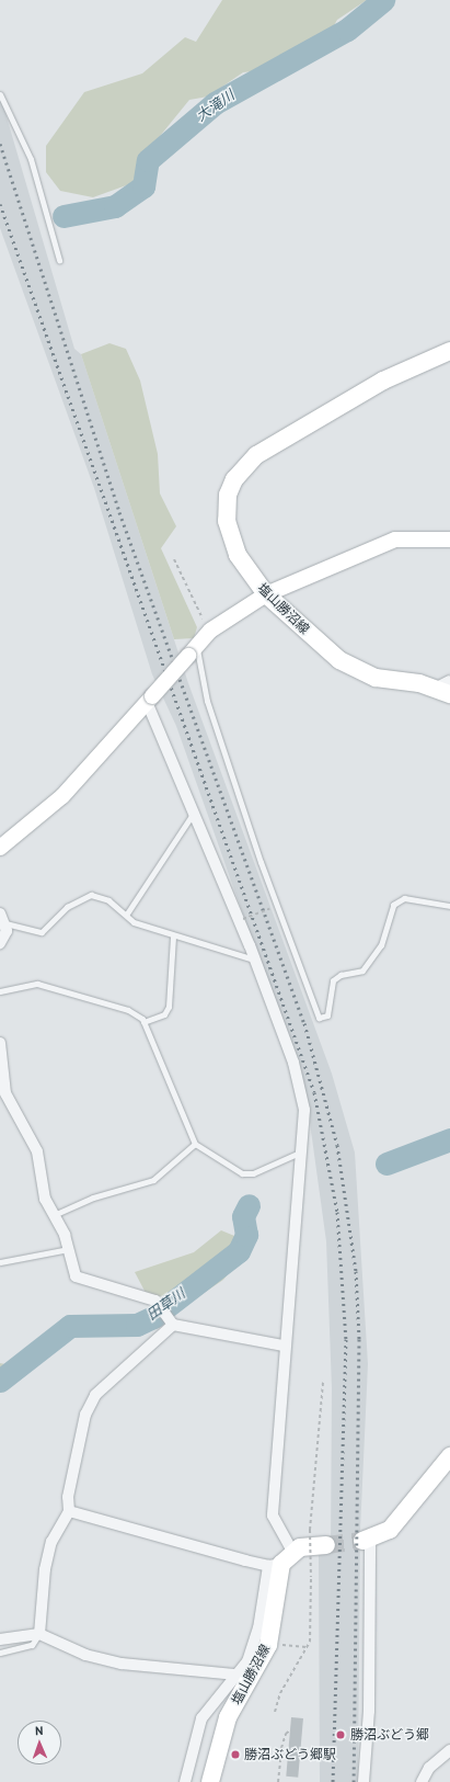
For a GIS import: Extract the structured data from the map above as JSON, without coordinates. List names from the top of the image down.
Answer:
{
  "streets": {
    "main road": ["塩山勝沼線"]
  },
  "water": ["大滝川", "田草川"],
  "places": ["勝沼ぶどう郷", "勝沼ぶどう郷駅"],
  "north": "top"
}
